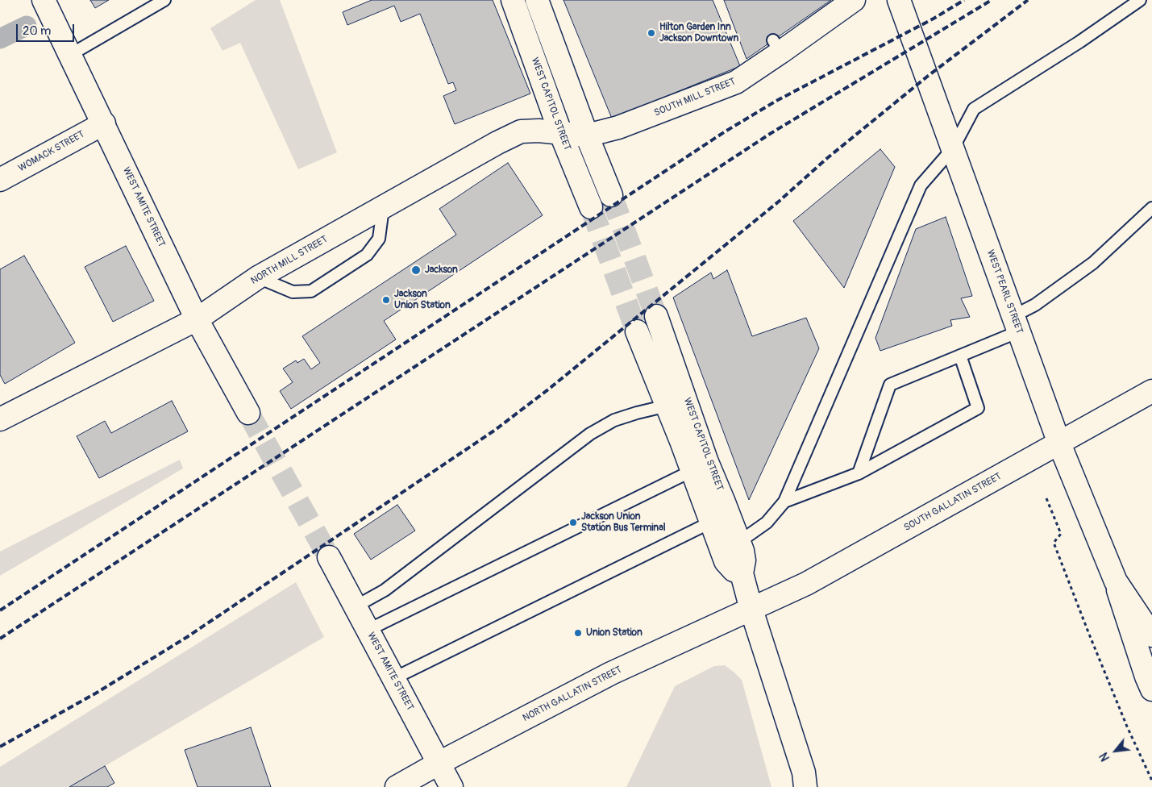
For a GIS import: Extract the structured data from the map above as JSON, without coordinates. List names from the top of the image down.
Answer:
{
  "streets": {
    "main road": [
      "SOUTH MILL STREET",
      "WEST CAPITOL STREET",
      "WOMACK STREET",
      "WEST AMITE STREET",
      "NORTH MILL STREET",
      "WEST PEARL STREET",
      "SOUTH GALLATIN STREET",
      "NORTH GALLATIN STREET"
    ]
  },
  "crossings": [
    ["SOUTH MILL STREET", "NORTH MILL STREET"],
    ["WEST CAPITOL STREET", "NORTH MILL STREET"],
    ["WEST CAPITOL STREET", "SOUTH GALLATIN STREET"],
    ["WEST CAPITOL STREET", "NORTH GALLATIN STREET"],
    ["WOMACK STREET", "WEST AMITE STREET"],
    ["WEST AMITE STREET", "NORTH MILL STREET"],
    ["WEST AMITE STREET", "NORTH GALLATIN STREET"],
    ["WEST PEARL STREET", "SOUTH GALLATIN STREET"],
    ["SOUTH GALLATIN STREET", "NORTH GALLATIN STREET"]
  ],
  "places": [
    "Hilton Garden Inn Jackson Downtown",
    "Jackson",
    "Jackson Union Station",
    "Jackson Union Station Bus Terminal",
    "Union Station"
  ],
  "scale_bar": "20 m",
  "north": "bottom left"
}
